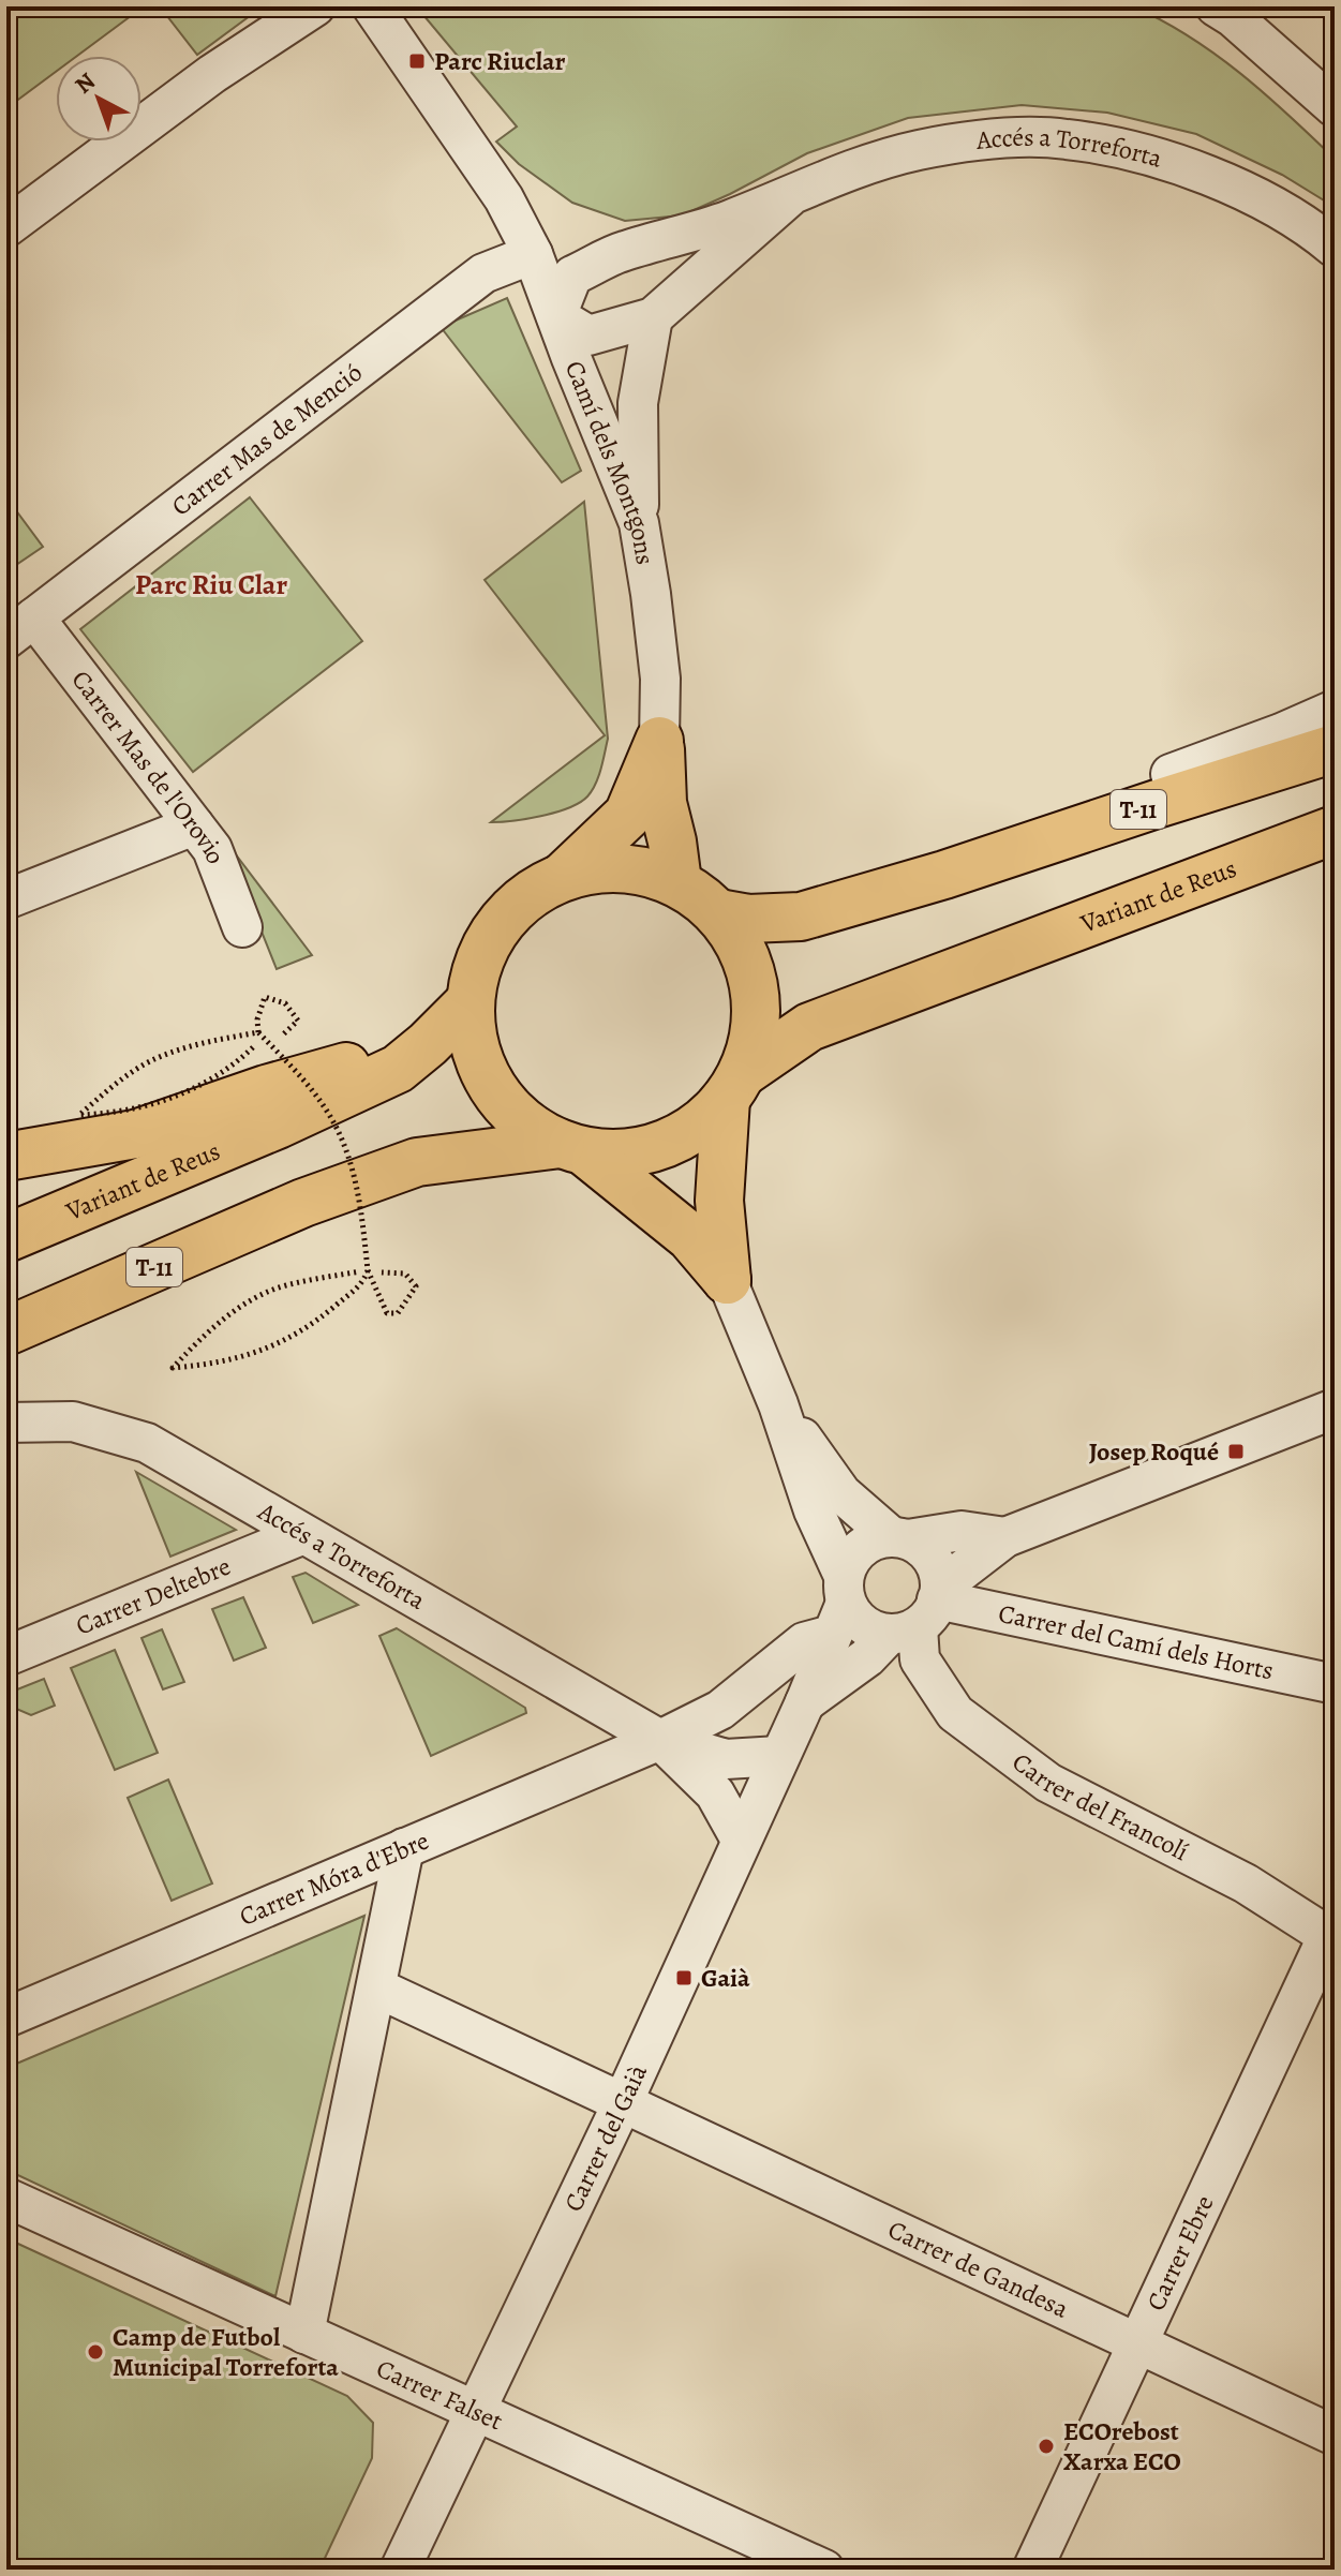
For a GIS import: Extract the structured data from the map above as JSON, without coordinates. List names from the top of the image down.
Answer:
{
  "streets": {
    "highway": ["T-11", "Variant de Reus"],
    "street": [
      "Accés a Torreforta",
      "Carrer Mas de Menció",
      "Camí dels Montgons",
      "Carrer Mas de l'Orovio",
      "Carrer Deltebre",
      "Carrer del Camí dels Horts",
      "Carrer del Francolí",
      "Carrer Móra d'Ebre",
      "Carrer del Gaià",
      "Carrer Ebre",
      "Carrer de Gandesa",
      "Carrer Falset"
    ]
  },
  "crossings": [
    ["Accés a Torreforta", "Camí dels Montgons"],
    ["Accés a Torreforta", "Carrer Deltebre"],
    ["Accés a Torreforta", "Carrer Móra d'Ebre"],
    ["Carrer Mas de Menció", "Camí dels Montgons"],
    ["Carrer Mas de Menció", "Carrer Mas de l'Orovio"],
    ["T-11", "Variant de Reus"],
    ["Carrer del Camí dels Horts", "Carrer del Francolí"],
    ["Carrer del Camí dels Horts", "Carrer Móra d'Ebre"],
    ["Carrer del Camí dels Horts", "Carrer del Gaià"],
    ["Carrer del Francolí", "Carrer Móra d'Ebre"],
    ["Carrer del Francolí", "Carrer del Gaià"],
    ["Carrer del Francolí", "Carrer Ebre"],
    ["Carrer Móra d'Ebre", "Carrer del Gaià"],
    ["Carrer del Gaià", "Carrer de Gandesa"],
    ["Carrer del Gaià", "Carrer Falset"],
    ["Carrer Ebre", "Carrer de Gandesa"]
  ],
  "districts": ["Parc Riu Clar"],
  "places": {
    "transit": ["Parc Riuclar", "Josep Roqué", "Gaià"],
    "other": ["Camp de Futbol Municipal Torreforta", "ECOrebost Xarxa ECO"]
  },
  "north": "top left"
}
